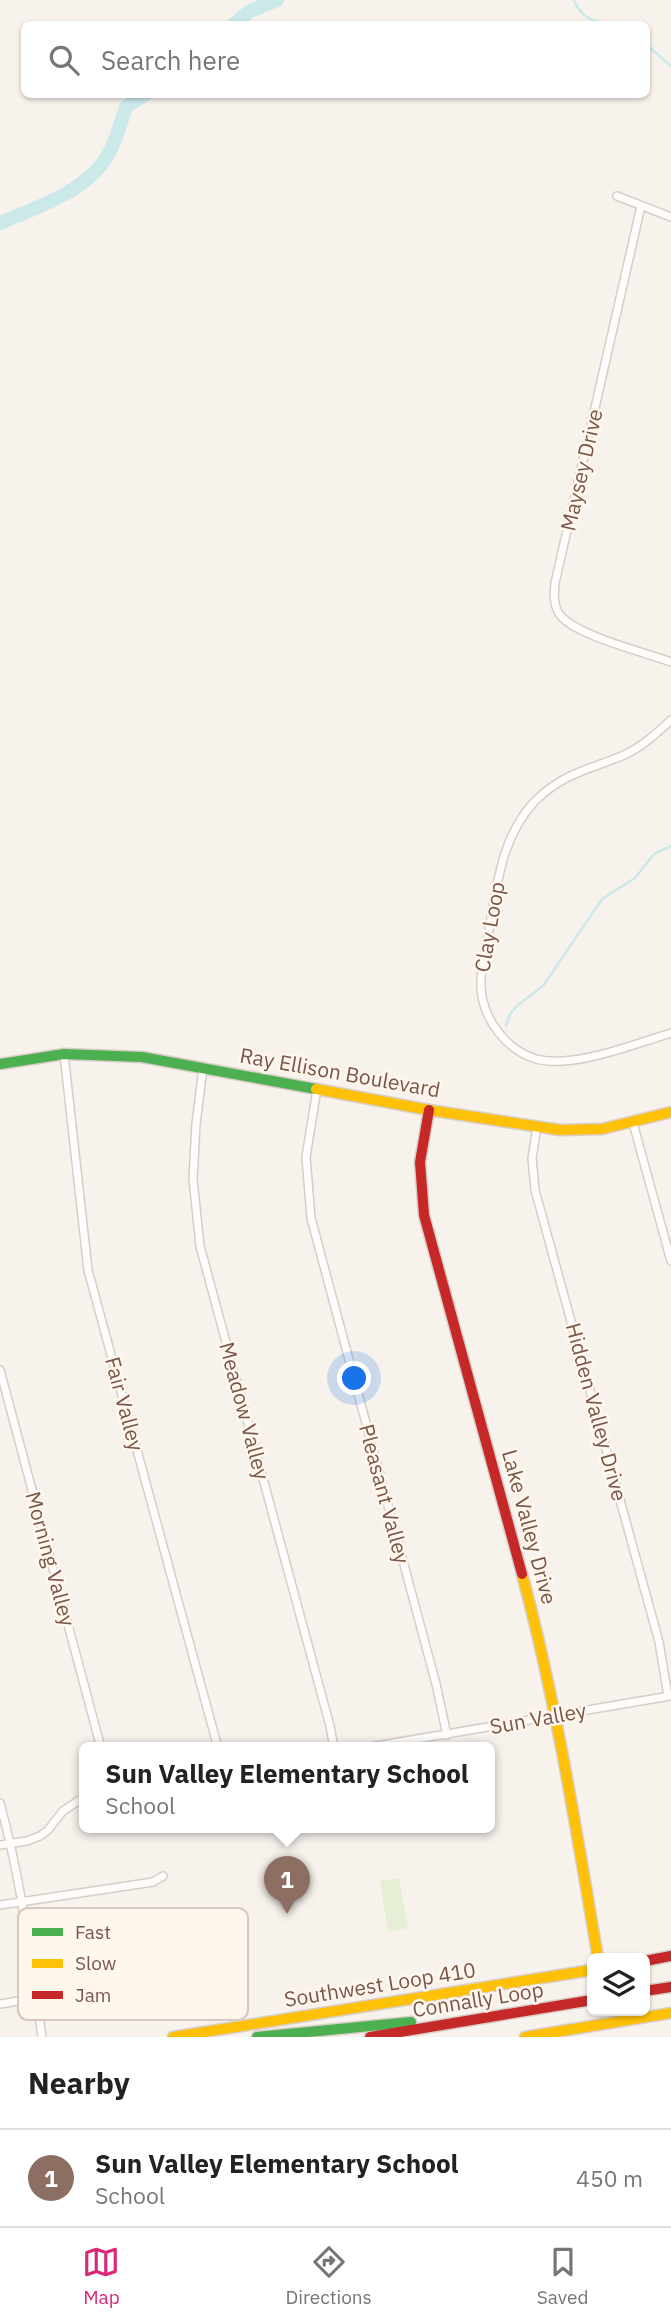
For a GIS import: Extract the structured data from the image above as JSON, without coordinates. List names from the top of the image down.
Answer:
{
  "streets": {
    "main road": [
      "Ray Ellison Boulevard",
      "Lake Valley Drive",
      "Southwest Loop 410",
      "Connally Loop"
    ],
    "street": [
      "Maysey Drive",
      "Clay Loop",
      "Fair Valley",
      "Meadow Valley",
      "Hidden Valley Drive",
      "Pleasant Valley",
      "Morning Valley",
      "Sun Valley"
    ]
  },
  "crossings": [
    ["Ray Ellison Boulevard", "Fair Valley"],
    ["Ray Ellison Boulevard", "Meadow Valley"],
    ["Ray Ellison Boulevard", "Hidden Valley Drive"],
    ["Ray Ellison Boulevard", "Pleasant Valley"],
    ["Ray Ellison Boulevard", "Lake Valley Drive"],
    ["Hidden Valley Drive", "Sun Valley"],
    ["Pleasant Valley", "Sun Valley"],
    ["Lake Valley Drive", "Sun Valley"]
  ],
  "legend": ["Fast", "Slow", "Jam"],
  "page": {
    "search": "Search here",
    "popup": ["Sun Valley Elementary School", "School"],
    "pins": "1",
    "heading": "Nearby",
    "list": [
      {
        "mark": "1",
        "name": "Sun Valley Elementary School",
        "note": "School",
        "value": "450 m"
      }
    ],
    "nav": ["Map", "Directions", "Saved"]
  }
}
